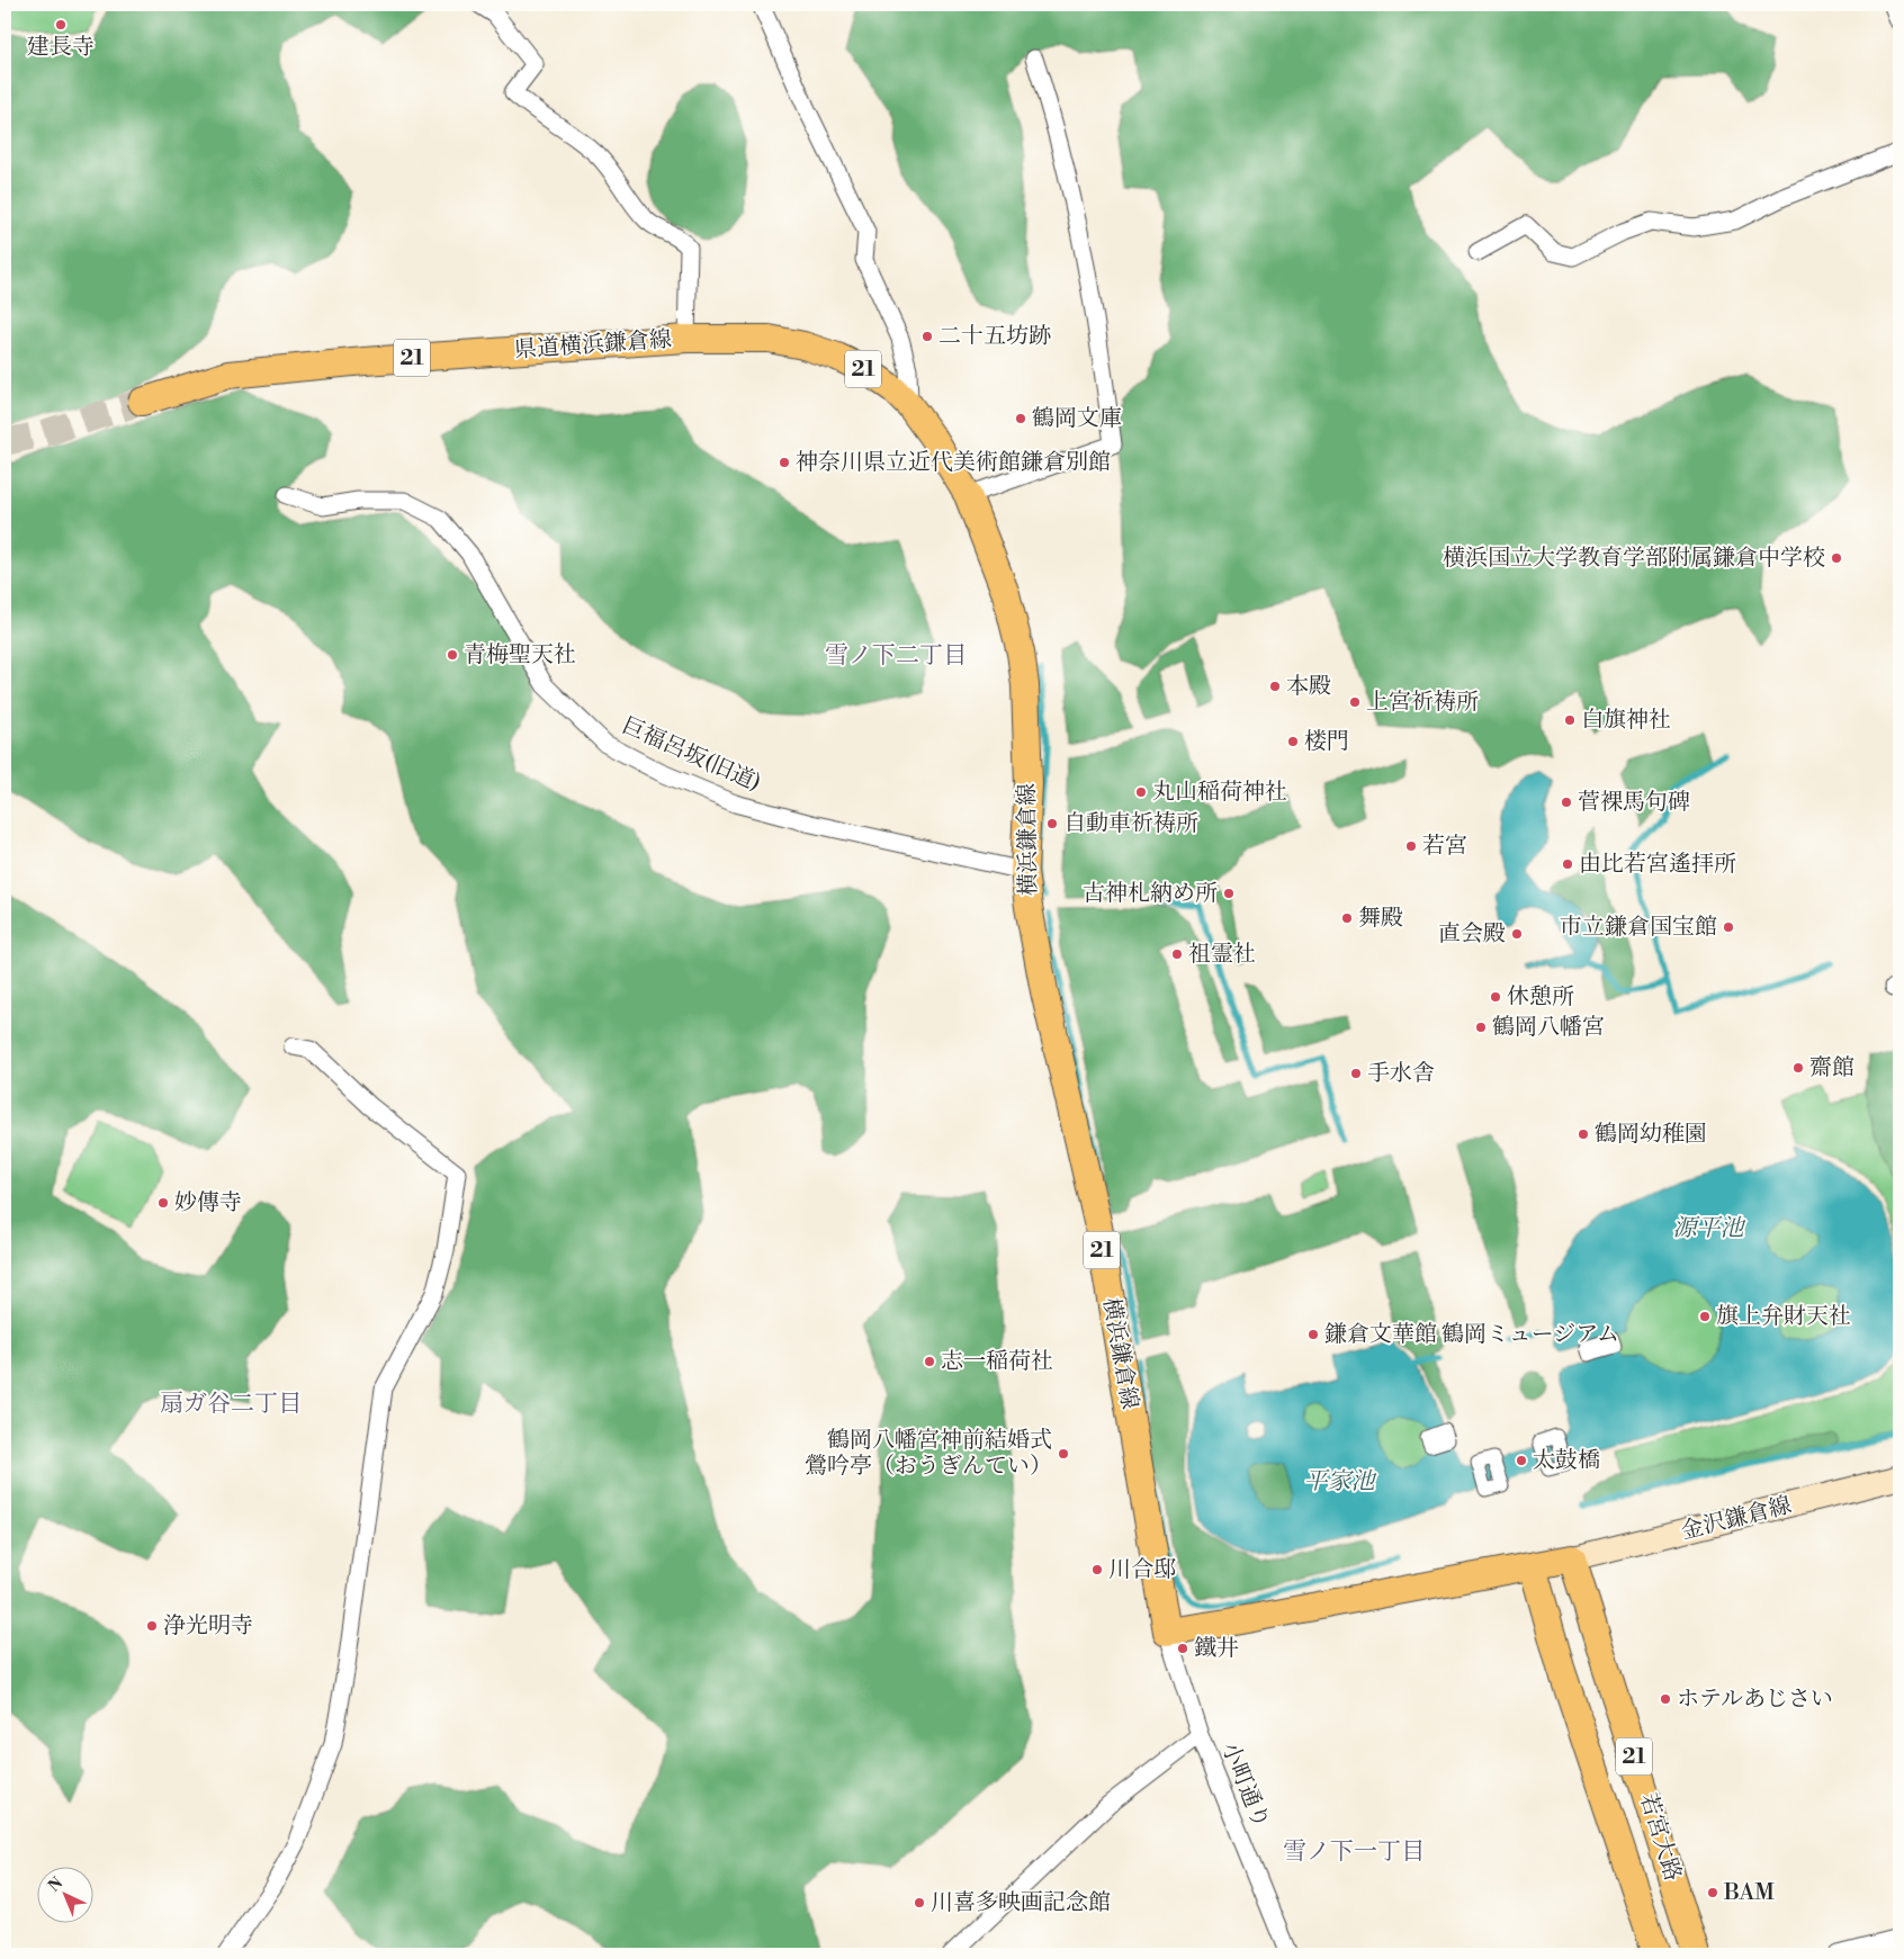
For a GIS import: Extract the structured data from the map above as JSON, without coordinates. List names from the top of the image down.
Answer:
{
  "streets": {
    "main road": [
      "県道横浜鎌倉線",
      "21",
      "横浜鎌倉線",
      "金沢鎌倉線",
      "若宮大路"
    ],
    "street": ["巨福呂坂(旧道)", "小町通り"]
  },
  "crossings": [
    ["県道横浜鎌倉線", "横浜鎌倉線"],
    ["巨福呂坂(旧道)", "横浜鎌倉線"],
    ["横浜鎌倉線", "小町通り"],
    ["金沢鎌倉線", "若宮大路"]
  ],
  "districts": ["雪ノ下二丁目", "扇ガ谷二丁目", "雪ノ下一丁目"],
  "water": ["源平池", "平家池"],
  "places": [
    "建長寺",
    "二十五坊跡",
    "鶴岡文庫",
    "神奈川県立近代美術館鎌倉別館",
    "横浜国立大学教育学部附属鎌倉中学校",
    "青梅聖天社",
    "本殿",
    "上宮祈祷所",
    "白旗神社",
    "楼門",
    "丸山稲荷神社",
    "菅裸馬句碑",
    "自動車祈祷所",
    "若宮",
    "由比若宮遙拝所",
    "古神札納め所",
    "舞殿",
    "市立鎌倉国宝館",
    "直会殿",
    "祖霊社",
    "休憩所",
    "鶴岡八幡宮",
    "齋館",
    "手水舎",
    "鶴岡幼稚園",
    "妙傳寺",
    "旗上弁財天社",
    "鎌倉文華館 鶴岡ミュージアム",
    "志一稲荷社",
    "鶴岡八幡宮神前結婚式 鶯吟亭（おうぎんてい）",
    "太鼓橋",
    "川合邸",
    "浄光明寺",
    "鐵井",
    "ホテルあじさい",
    "BAM",
    "川喜多映画記念館"
  ],
  "north": "top left"
}
